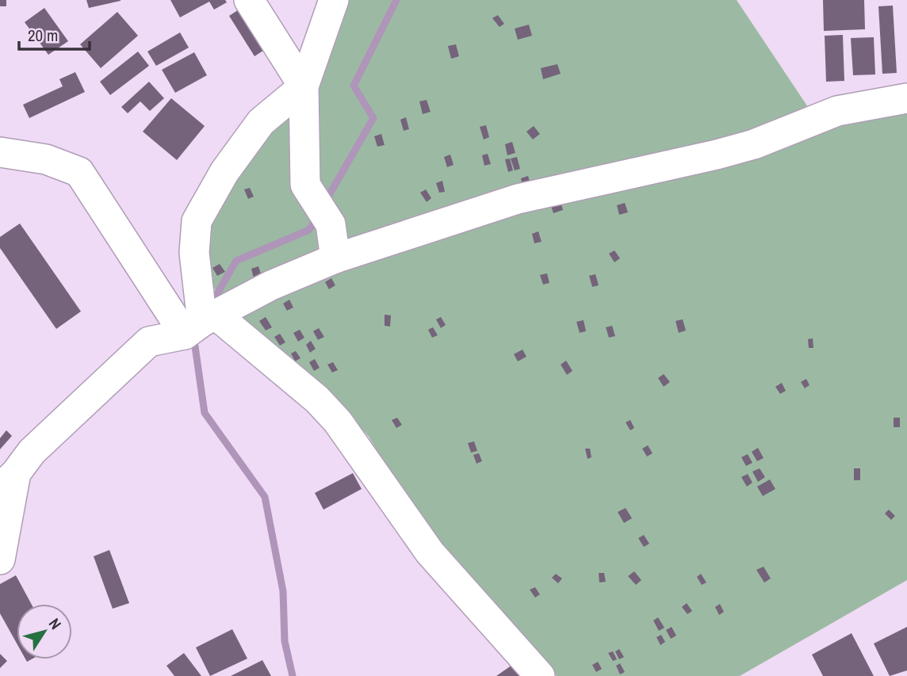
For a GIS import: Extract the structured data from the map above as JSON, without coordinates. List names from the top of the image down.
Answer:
{
  "scale_bar": "20 m",
  "north": "top right"
}
